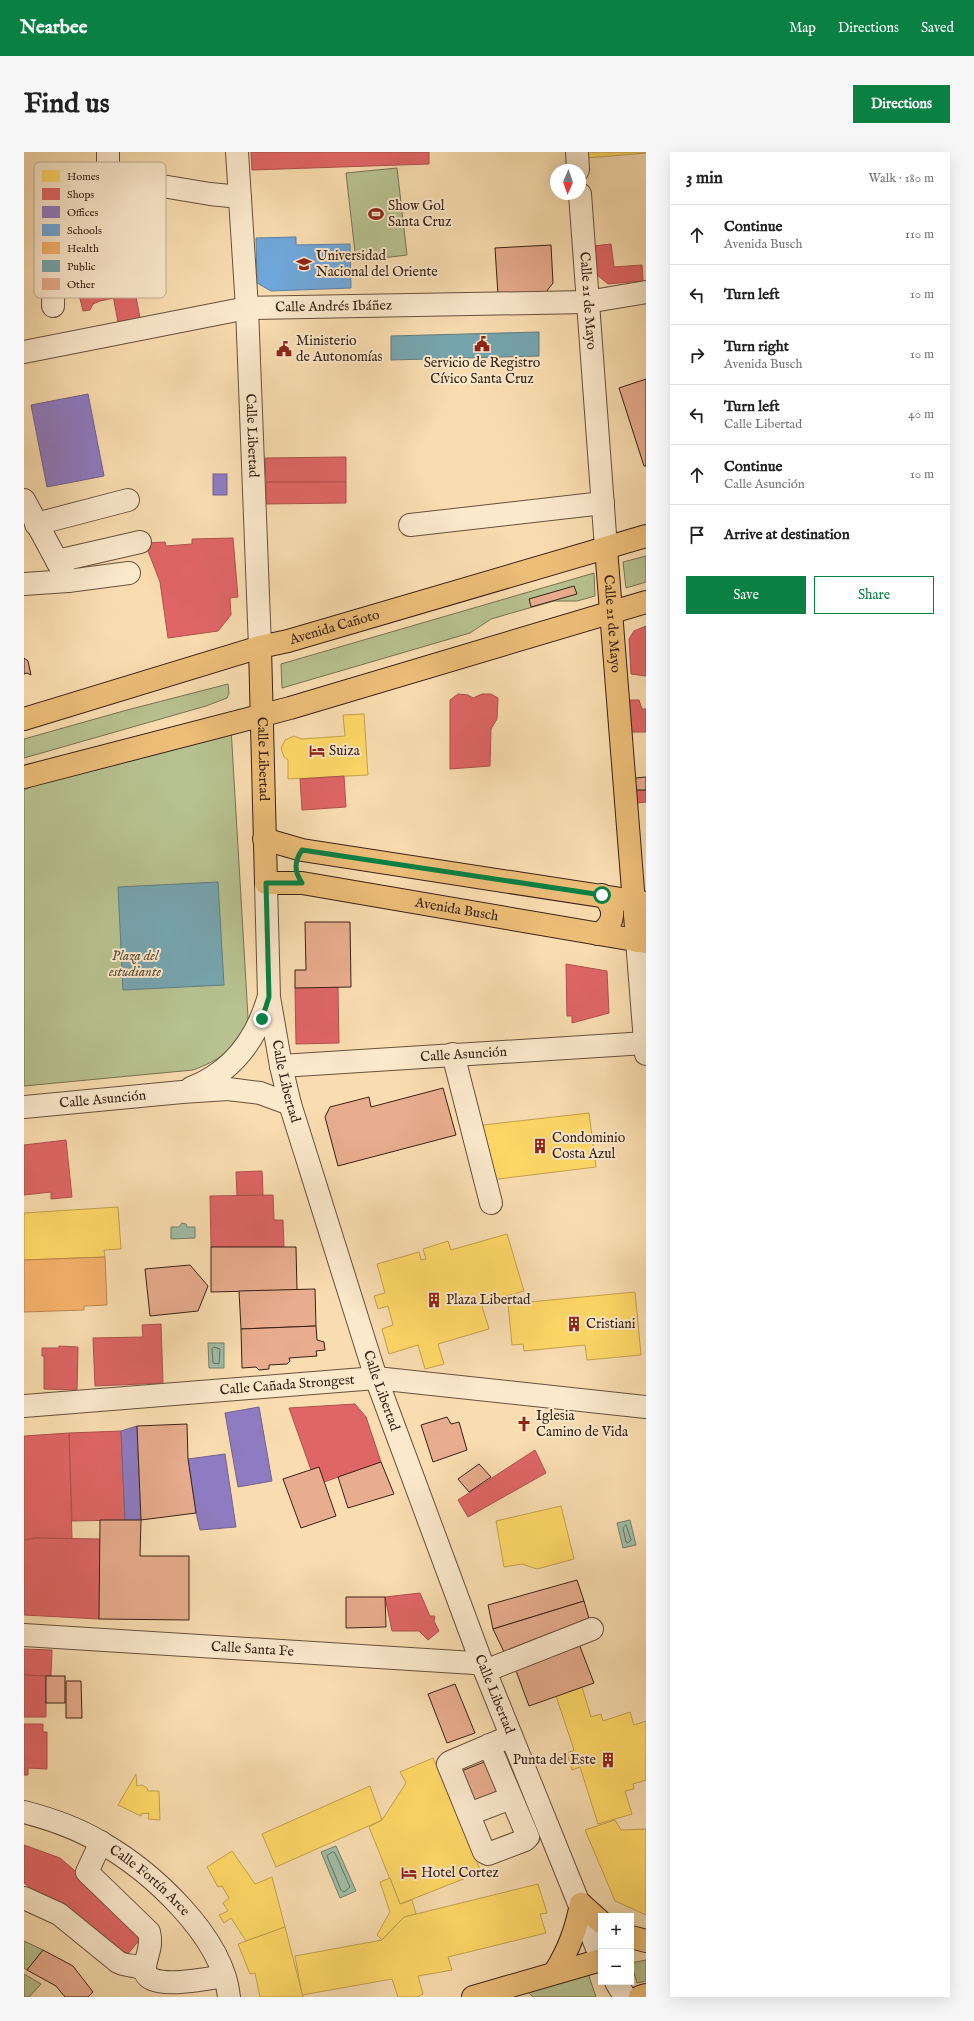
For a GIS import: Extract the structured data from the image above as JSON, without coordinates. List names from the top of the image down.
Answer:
{
  "streets": {
    "main road": [
      "Calle 21 de Mayo",
      "Calle Libertad",
      "Avenida Cañoto",
      "Avenida Busch"
    ],
    "street": [
      "Calle Andrés Ibáñez",
      "Calle Asunción",
      "Calle Cañada Strongest",
      "Calle Santa Fe",
      "Calle Fortín Arce"
    ]
  },
  "crossings": [
    ["Calle 21 de Mayo", "Calle Andrés Ibáñez"],
    ["Calle 21 de Mayo", "Avenida Cañoto"],
    ["Calle 21 de Mayo", "Avenida Busch"],
    ["Calle 21 de Mayo", "Calle Asunción"],
    ["Calle Andrés Ibáñez", "Calle Libertad"],
    ["Calle Libertad", "Avenida Cañoto"],
    ["Calle Libertad", "Avenida Busch"],
    ["Calle Libertad", "Calle Asunción"],
    ["Calle Libertad", "Calle Cañada Strongest"],
    ["Calle Libertad", "Calle Santa Fe"]
  ],
  "parks": ["Plaza del estudiante"],
  "places": {
    "sports": ["Show Gol Santa Cruz"],
    "school or university": ["Universidad Nacional del Oriente"],
    "public building": ["Servicio de Registro Cívico Santa Cruz", "Ministerio de Autonomías"],
    "hotel": ["Suiza", "Hotel Cortez"],
    "building": [
      "Condominio Costa Azul",
      "Plaza Libertad",
      "Cristiani",
      "Punta del Este"
    ],
    "church": ["Iglesia Camino de Vida"]
  },
  "legend": [
    "Homes",
    "Shops",
    "Offices",
    "Schools",
    "Health",
    "Public",
    "Other"
  ],
  "north": "bottom",
  "page": {
    "header": "Nearbee",
    "nav": ["Map", "Directions", "Saved"],
    "buttons": [
      "Directions",
      ["Save", "Share"]
    ],
    "title": "Find us",
    "heading": ["3 min", "Walk · 180 m"],
    "list": [
      ["Continue", "Avenida Busch", "110 m"],
      ["Turn left", "10 m"],
      ["Turn right", "Avenida Busch", "10 m"],
      ["Turn left", "Calle Libertad", "40 m"],
      ["Continue", "Calle Asunción", "10 m"],
      "Arrive at destination"
    ],
    "map_buttons": ["+", "−"]
  }
}
